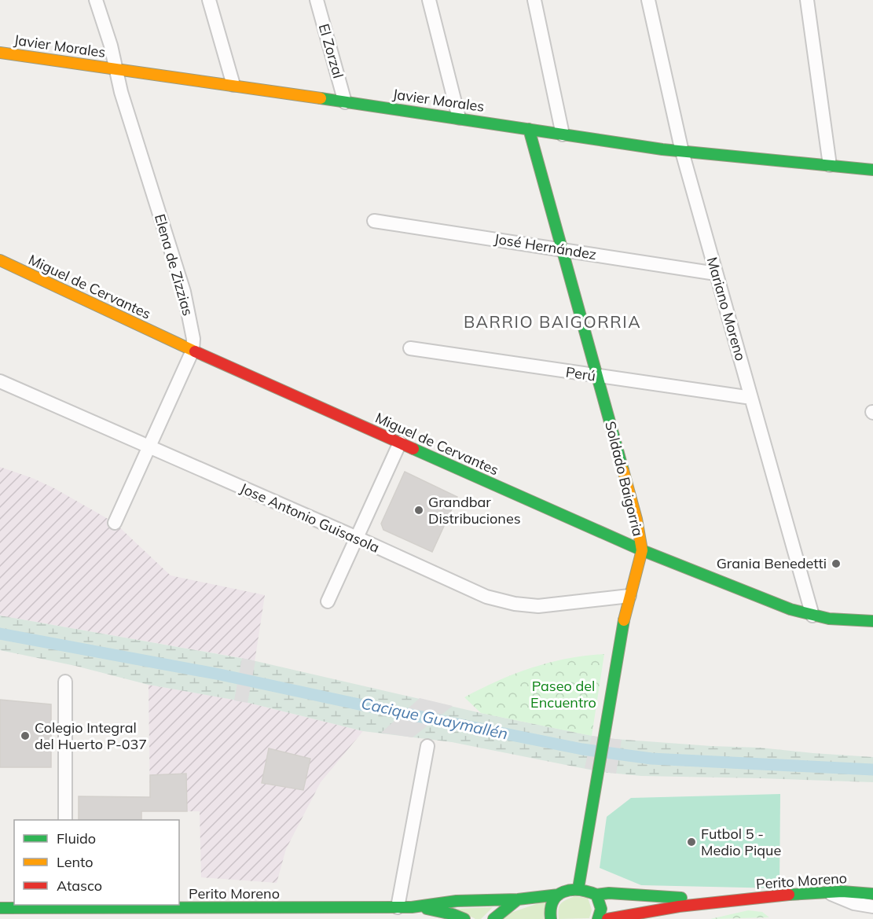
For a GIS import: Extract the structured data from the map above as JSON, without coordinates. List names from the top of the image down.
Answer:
{
  "streets": {
    "main road": [
      "Javier Morales",
      "Miguel de Cervantes",
      "Soldado Baigorria",
      "Perito Moreno"
    ],
    "street": [
      "El Zorzal",
      "José Hernández",
      "Elena de Zizzias",
      "Mariano Moreno",
      "Perú",
      "Jose Antonio Guisasola"
    ]
  },
  "crossings": [
    ["Javier Morales", "El Zorzal"],
    ["Javier Morales", "Elena de Zizzias"],
    ["Javier Morales", "Mariano Moreno"],
    ["Javier Morales", "Soldado Baigorria"],
    ["José Hernández", "Mariano Moreno"],
    ["José Hernández", "Soldado Baigorria"],
    ["Elena de Zizzias", "Miguel de Cervantes"],
    ["Elena de Zizzias", "Jose Antonio Guisasola"],
    ["Miguel de Cervantes", "Mariano Moreno"],
    ["Miguel de Cervantes", "Soldado Baigorria"],
    ["Mariano Moreno", "Perú"],
    ["Perú", "Soldado Baigorria"],
    ["Soldado Baigorria", "Jose Antonio Guisasola"],
    ["Soldado Baigorria", "Perito Moreno"]
  ],
  "districts": ["BARRIO BAIGORRIA"],
  "water": ["Cacique Guaymallén"],
  "parks": ["Paseo del Encuentro"],
  "places": [
    "Grandbar Distribuciones",
    "Grania Benedetti",
    "Colegio Integral del Huerto P-037",
    "Futbol 5 - Medio Pique"
  ],
  "legend": ["Fluido", "Lento", "Atasco"]
}
